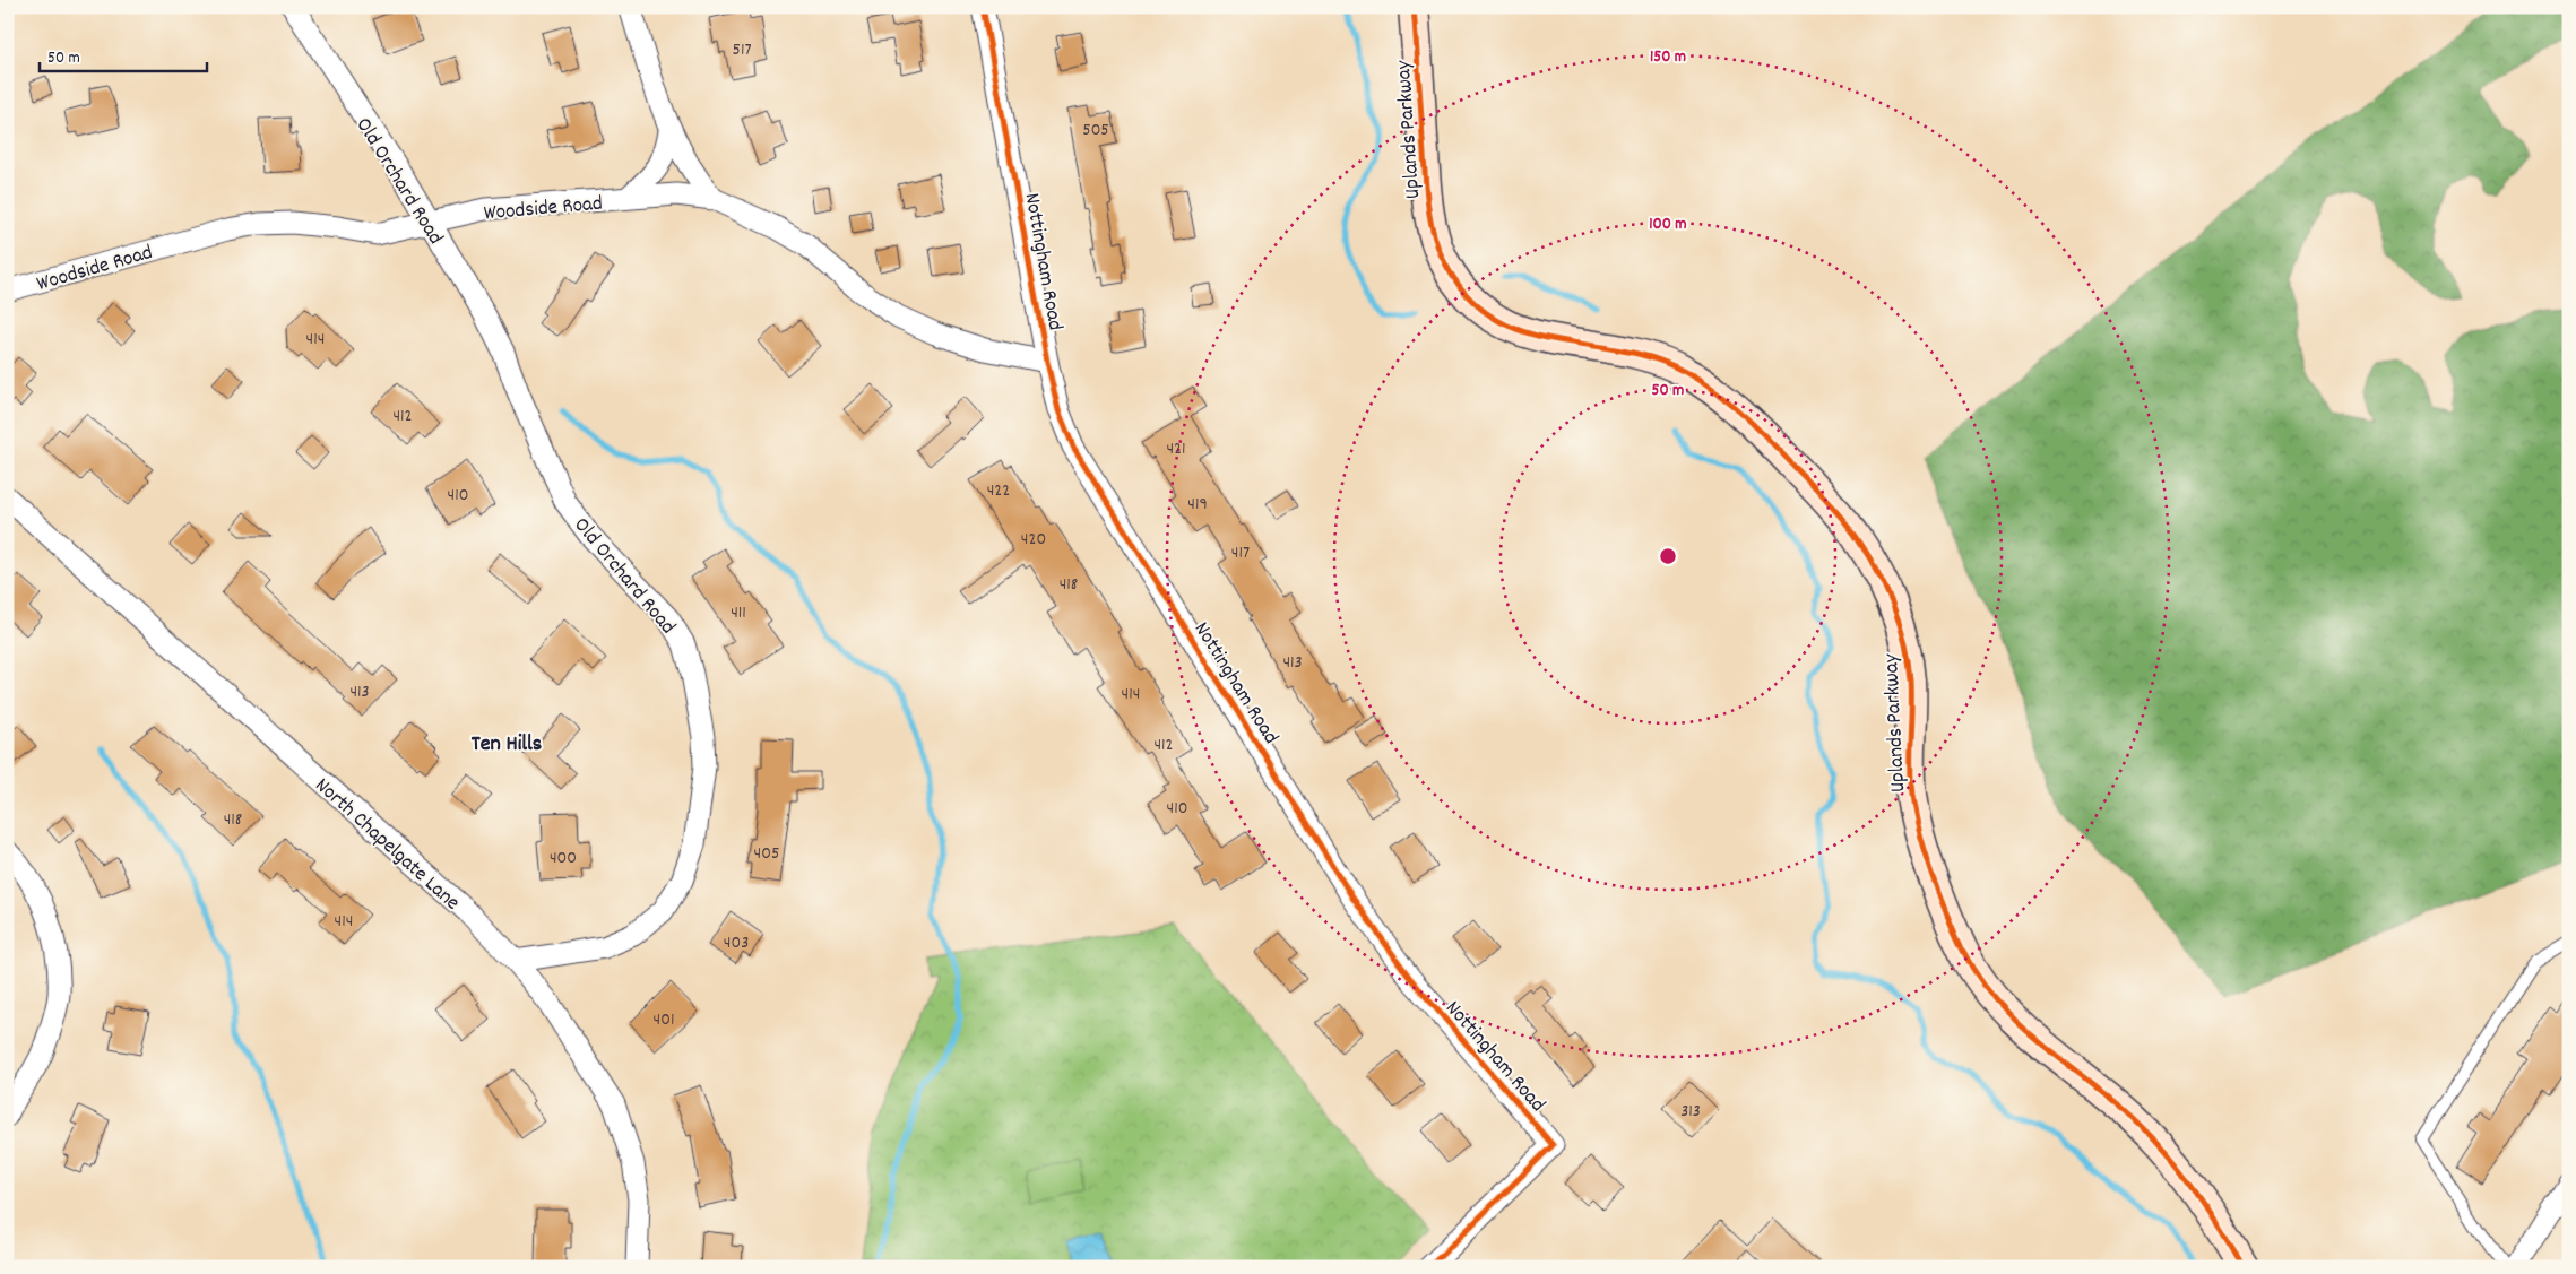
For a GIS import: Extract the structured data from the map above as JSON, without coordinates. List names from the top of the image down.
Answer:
{
  "streets": {
    "street": [
      "Uplands Parkway",
      "Old Orchard Road",
      "Woodside Road",
      "Nottingham Road",
      "North Chapelgate Lane"
    ]
  },
  "crossings": [
    ["Old Orchard Road", "Woodside Road"],
    ["Old Orchard Road", "North Chapelgate Lane"],
    ["Woodside Road", "Nottingham Road"]
  ],
  "districts": ["Ten Hills"],
  "house_numbers": [
    "517",
    "505",
    "414",
    "412",
    "421",
    "422",
    "410",
    "419",
    "420",
    "417",
    "418",
    "411",
    "413",
    "413",
    "414",
    "412",
    "410",
    "418",
    "405",
    "400",
    "414",
    "403",
    "401",
    "313"
  ],
  "scale_bar": "50 m",
  "rings": ["150 m", "100 m", "50 m"]
}
